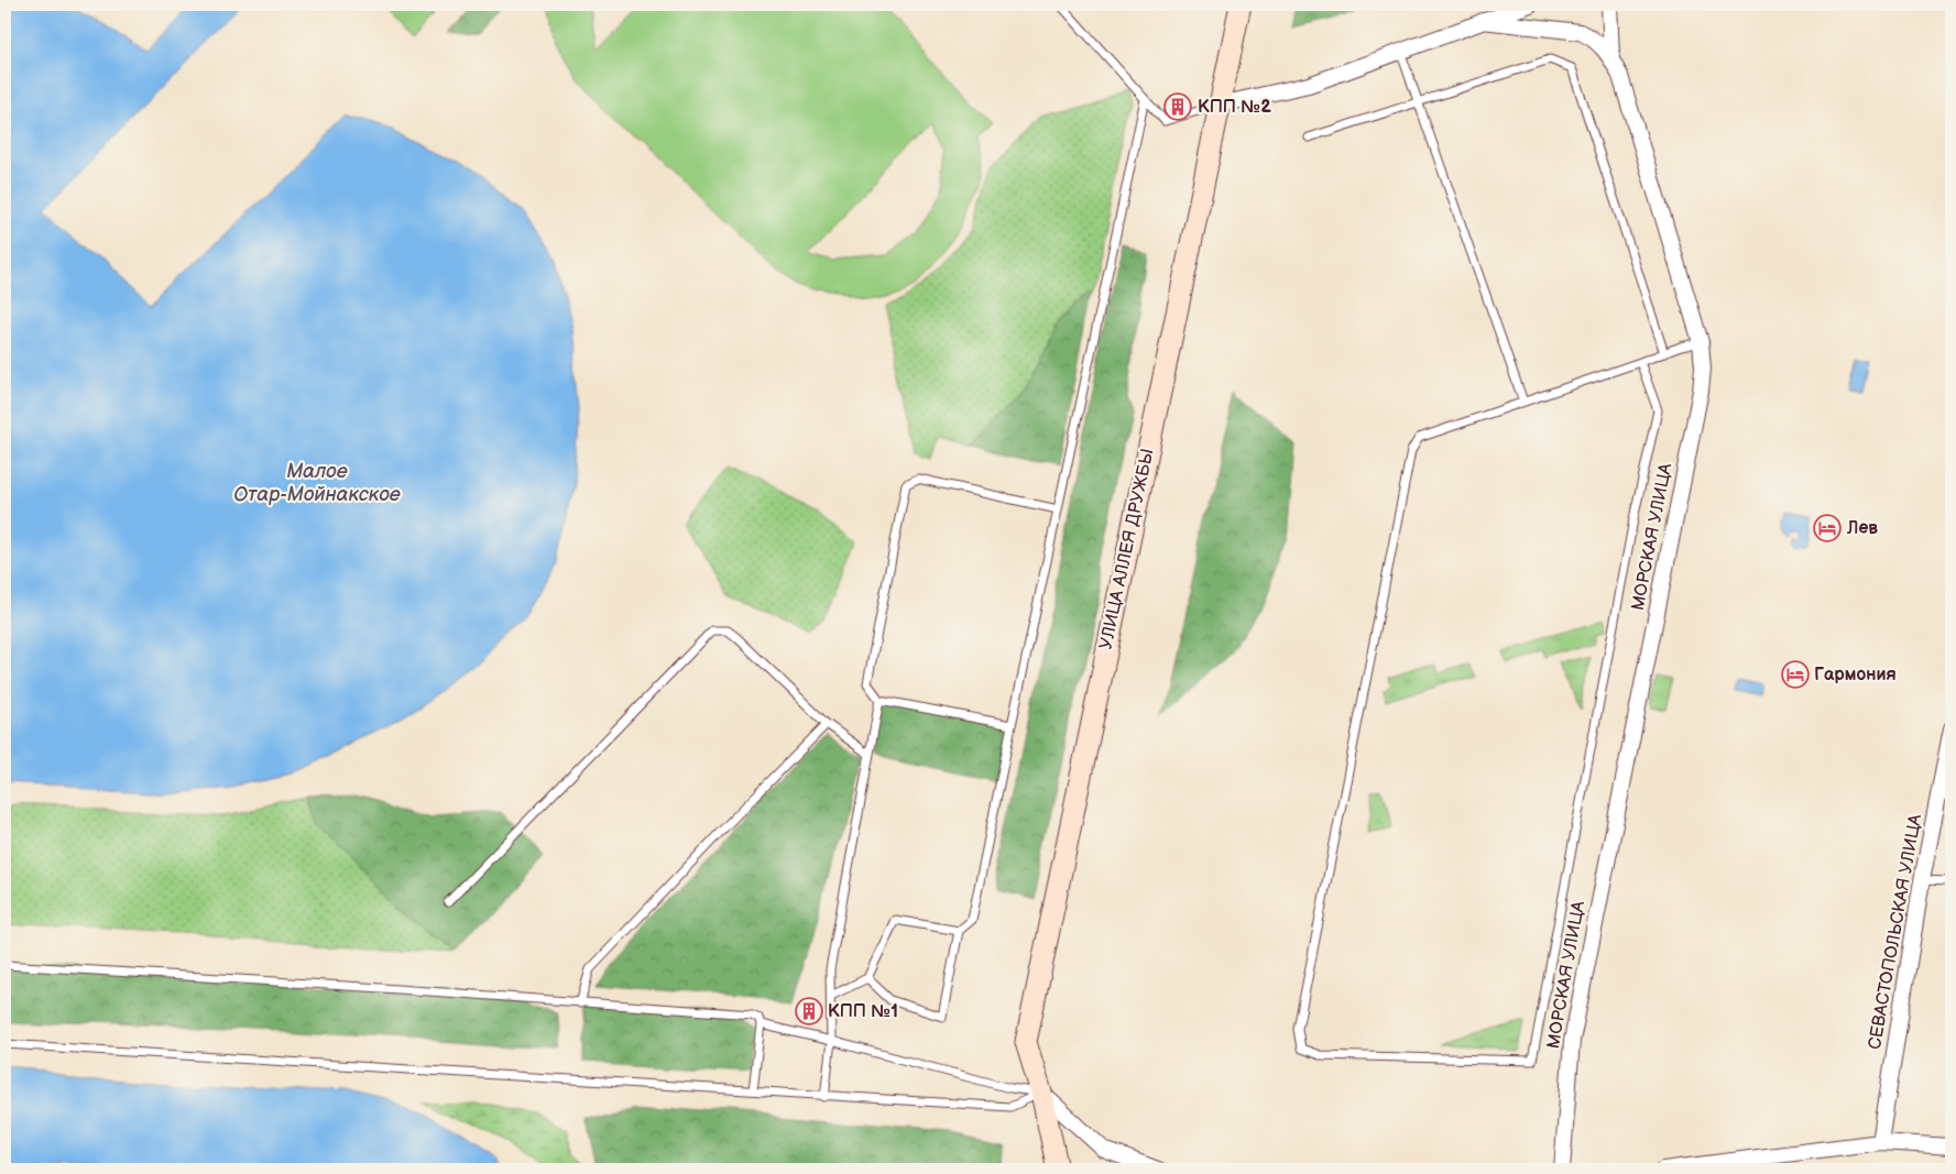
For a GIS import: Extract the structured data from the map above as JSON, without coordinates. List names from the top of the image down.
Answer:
{
  "streets": {
    "main road": ["УЛИЦА АЛЛЕЯ ДРУЖБЫ"],
    "street": ["МОРСКАЯ УЛИЦА", "СЕВАСТОПОЛЬСКАЯ УЛИЦА"]
  },
  "water": ["Малое Отар-Мойнакское"],
  "places": {
    "building": ["КПП №2", "КПП №1"],
    "hotel": ["Лев", "Гармония"]
  }
}
